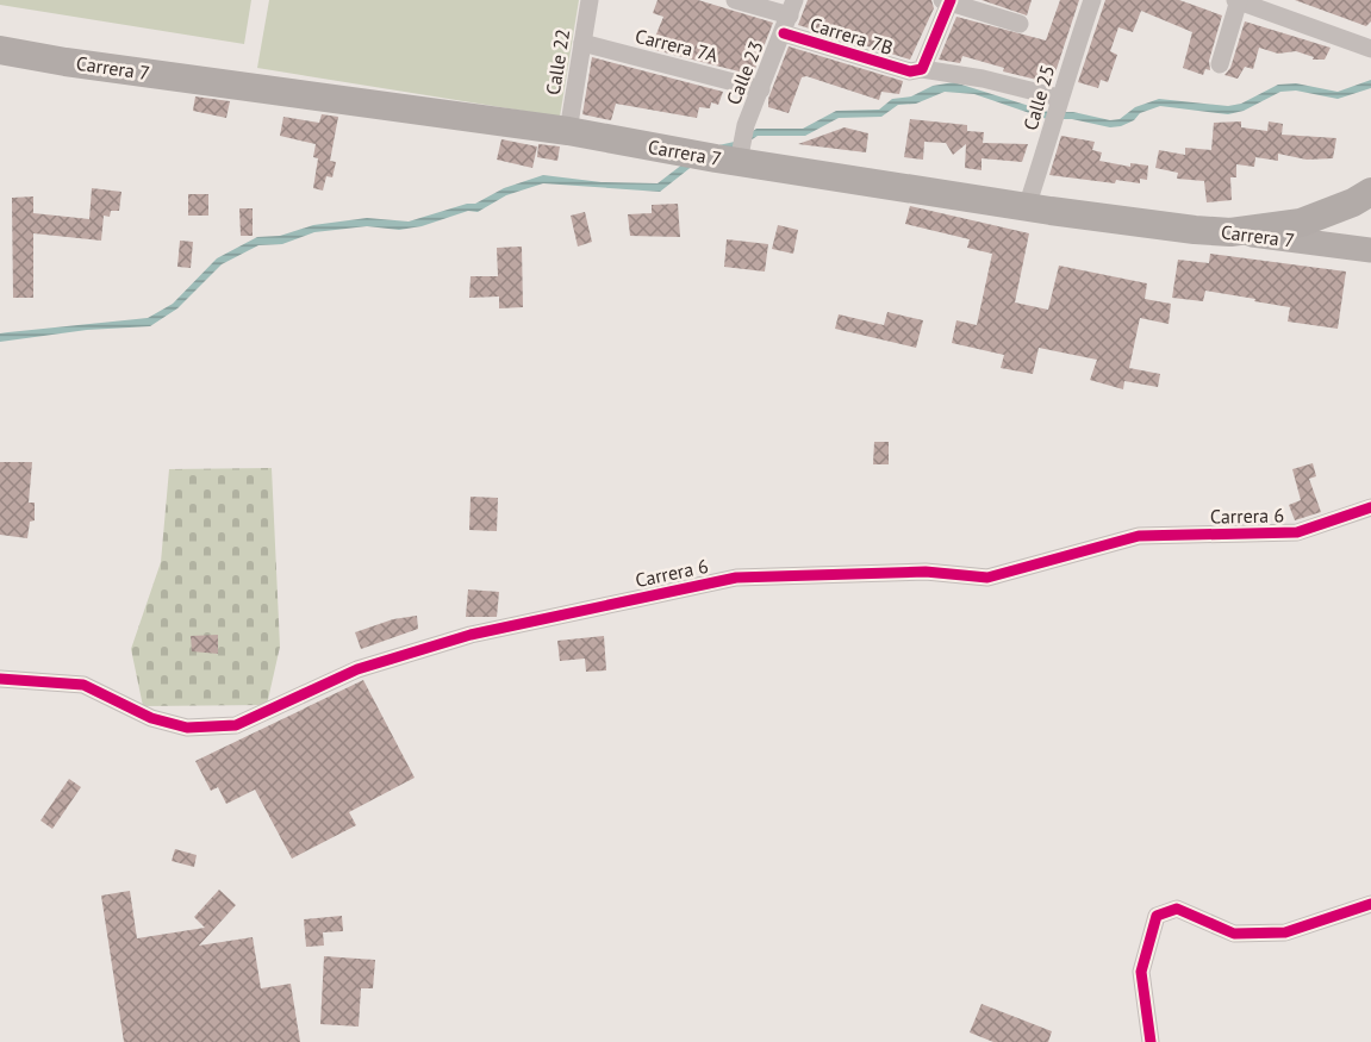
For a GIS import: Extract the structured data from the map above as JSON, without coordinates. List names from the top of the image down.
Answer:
{
  "streets": {
    "main road": ["Carrera 7"],
    "street": [
      "Carrera 7B",
      "Carrera 7A",
      "Calle 22",
      "Calle 23",
      "Calle 25",
      "Carrera 6"
    ]
  },
  "crossings": [
    ["Carrera 7B", "Calle 23"],
    ["Carrera 7B", "Calle 25"],
    ["Carrera 7A", "Calle 22"],
    ["Carrera 7A", "Calle 23"],
    ["Calle 22", "Carrera 7"],
    ["Carrera 7", "Calle 23"],
    ["Carrera 7", "Calle 25"]
  ]
}
